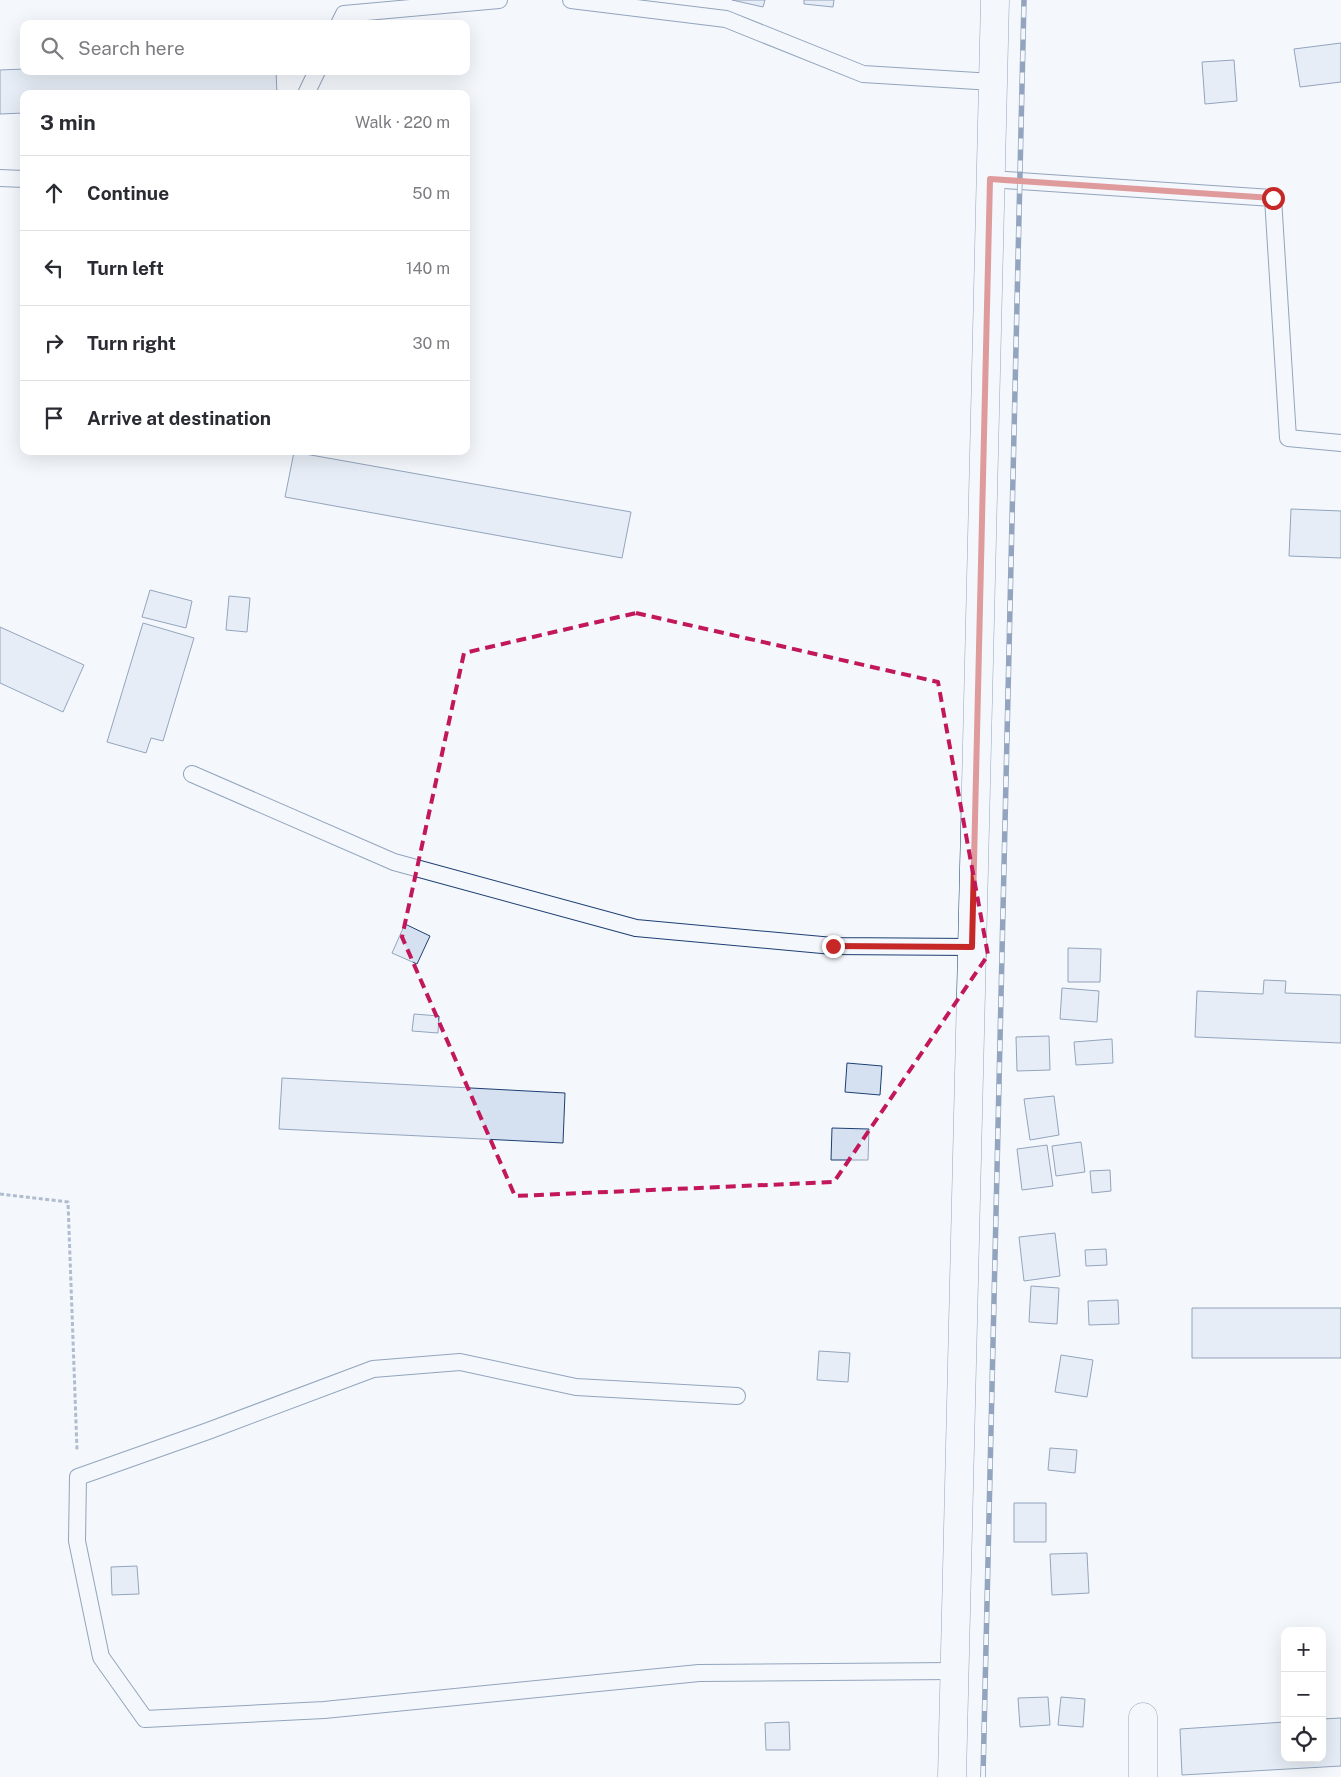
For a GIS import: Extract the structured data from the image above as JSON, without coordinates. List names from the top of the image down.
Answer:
{
  "page": {
    "search": "Search here",
    "heading": ["3 min", "Walk · 220 m"],
    "list": [
      ["Continue", "50 m"],
      ["Turn left", "140 m"],
      ["Turn right", "30 m"],
      "Arrive at destination"
    ],
    "map_buttons": ["+", "−"]
  }
}
